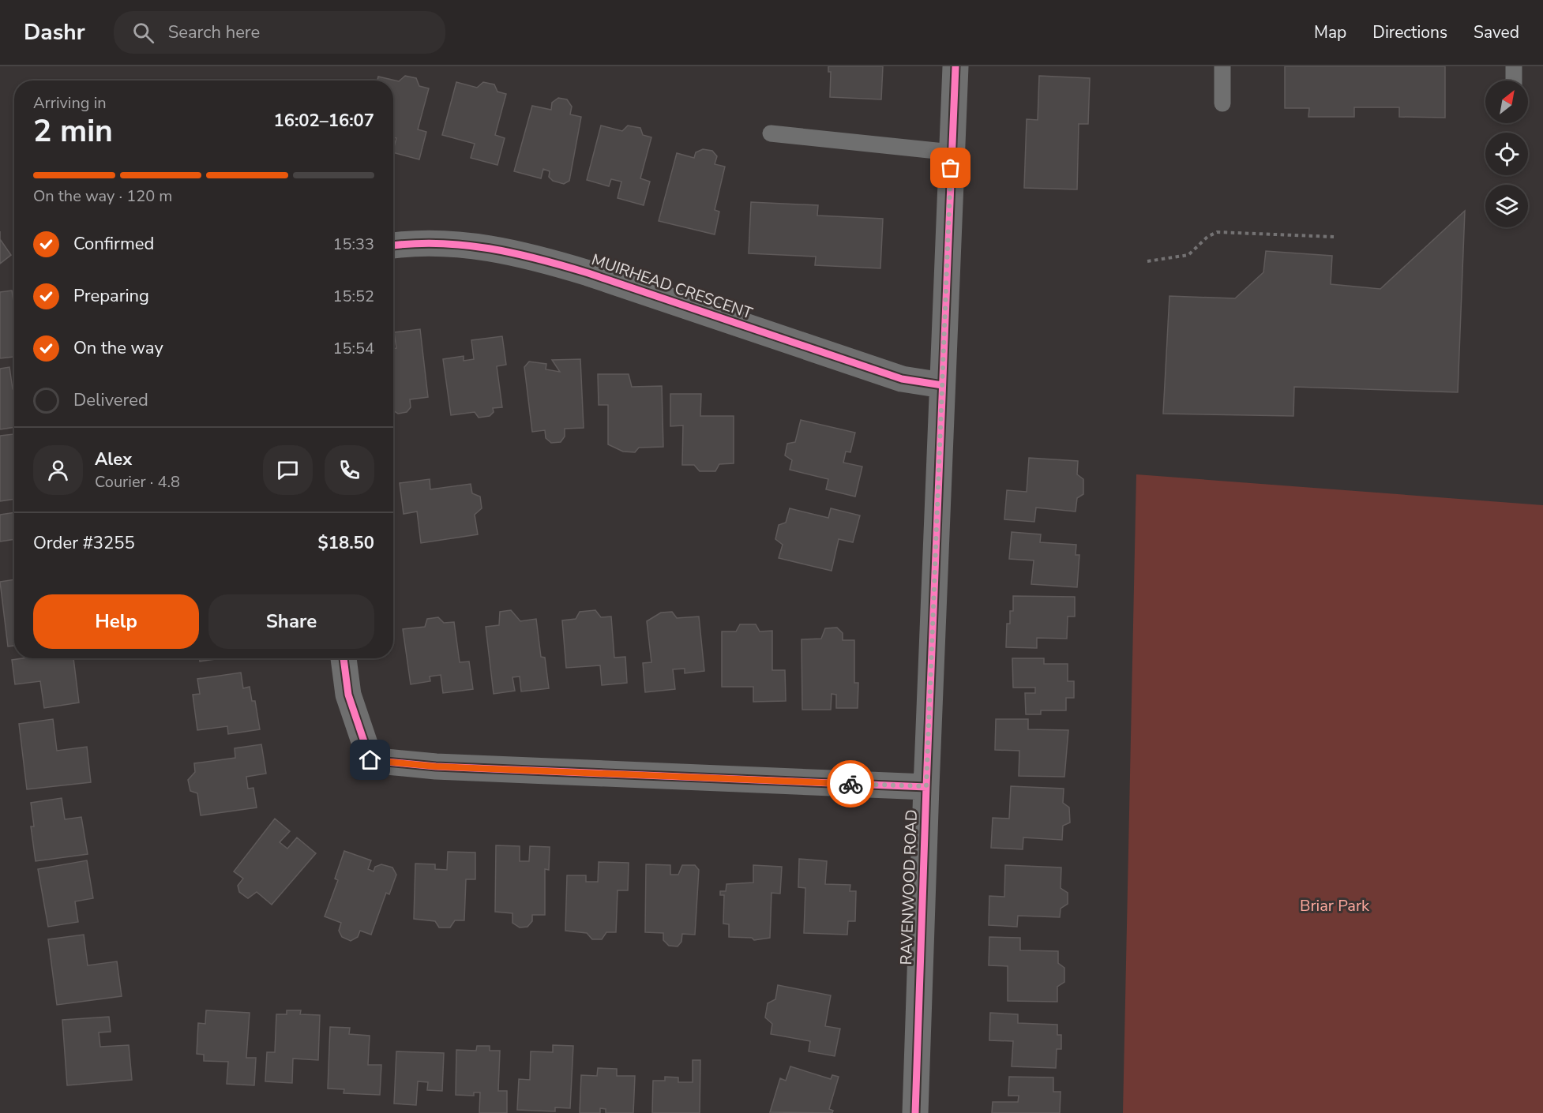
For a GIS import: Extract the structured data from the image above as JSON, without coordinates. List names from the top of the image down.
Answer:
{
  "streets": {
    "street": ["MUIRHEAD CRESCENT", "RAVENWOOD ROAD"]
  },
  "crossings": [
    ["MUIRHEAD CRESCENT", "RAVENWOOD ROAD"]
  ],
  "parks": ["Briar Park"],
  "north": "top right",
  "page": {
    "header": "Dashr",
    "search": "Search here",
    "nav": ["Map", "Directions", "Saved"],
    "heading": ["2 min", "Arriving in", "16:02–16:07"],
    "panel": [
      "Alex",
      "Courier · 4.8",
      "Order #3255",
      "$18.50"
    ],
    "bar": "On the way · 120 m",
    "list": [
      ["Confirmed", "15:33"],
      ["Preparing", "15:52"],
      ["On the way", "15:54"],
      "Delivered"
    ],
    "buttons": ["Help", "Share"]
  }
}
